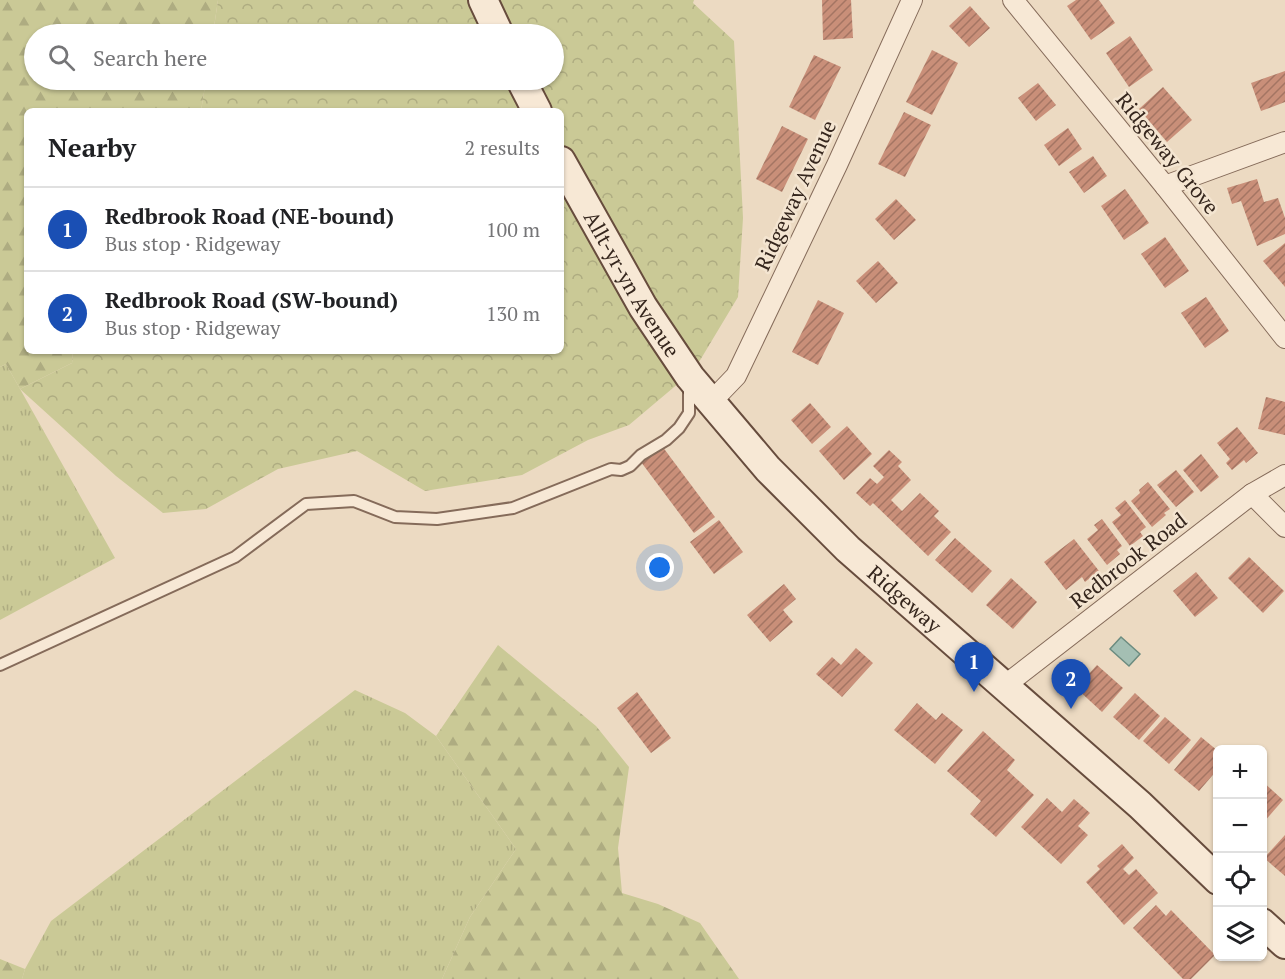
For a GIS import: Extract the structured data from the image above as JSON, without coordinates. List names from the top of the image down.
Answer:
{
  "streets": {
    "street": [
      "Ridgeway Grove",
      "Ridgeway Avenue",
      "Allt-yr-yn Avenue",
      "Redbrook Road",
      "Ridgeway"
    ]
  },
  "crossings": [
    ["Ridgeway Avenue", "Allt-yr-yn Avenue"],
    ["Ridgeway Avenue", "Ridgeway"],
    ["Allt-yr-yn Avenue", "Ridgeway"],
    ["Redbrook Road", "Ridgeway"]
  ],
  "page": {
    "search": "Search here",
    "heading": ["Nearby", "2 results"],
    "list": [
      {
        "mark": "1",
        "name": "Redbrook Road (NE-bound)",
        "note": "Bus stop · Ridgeway",
        "value": "100 m"
      },
      {
        "mark": "2",
        "name": "Redbrook Road (SW-bound)",
        "note": "Bus stop · Ridgeway",
        "value": "130 m"
      }
    ],
    "pins": ["1", "2"],
    "map_buttons": ["+", "−"]
  }
}
